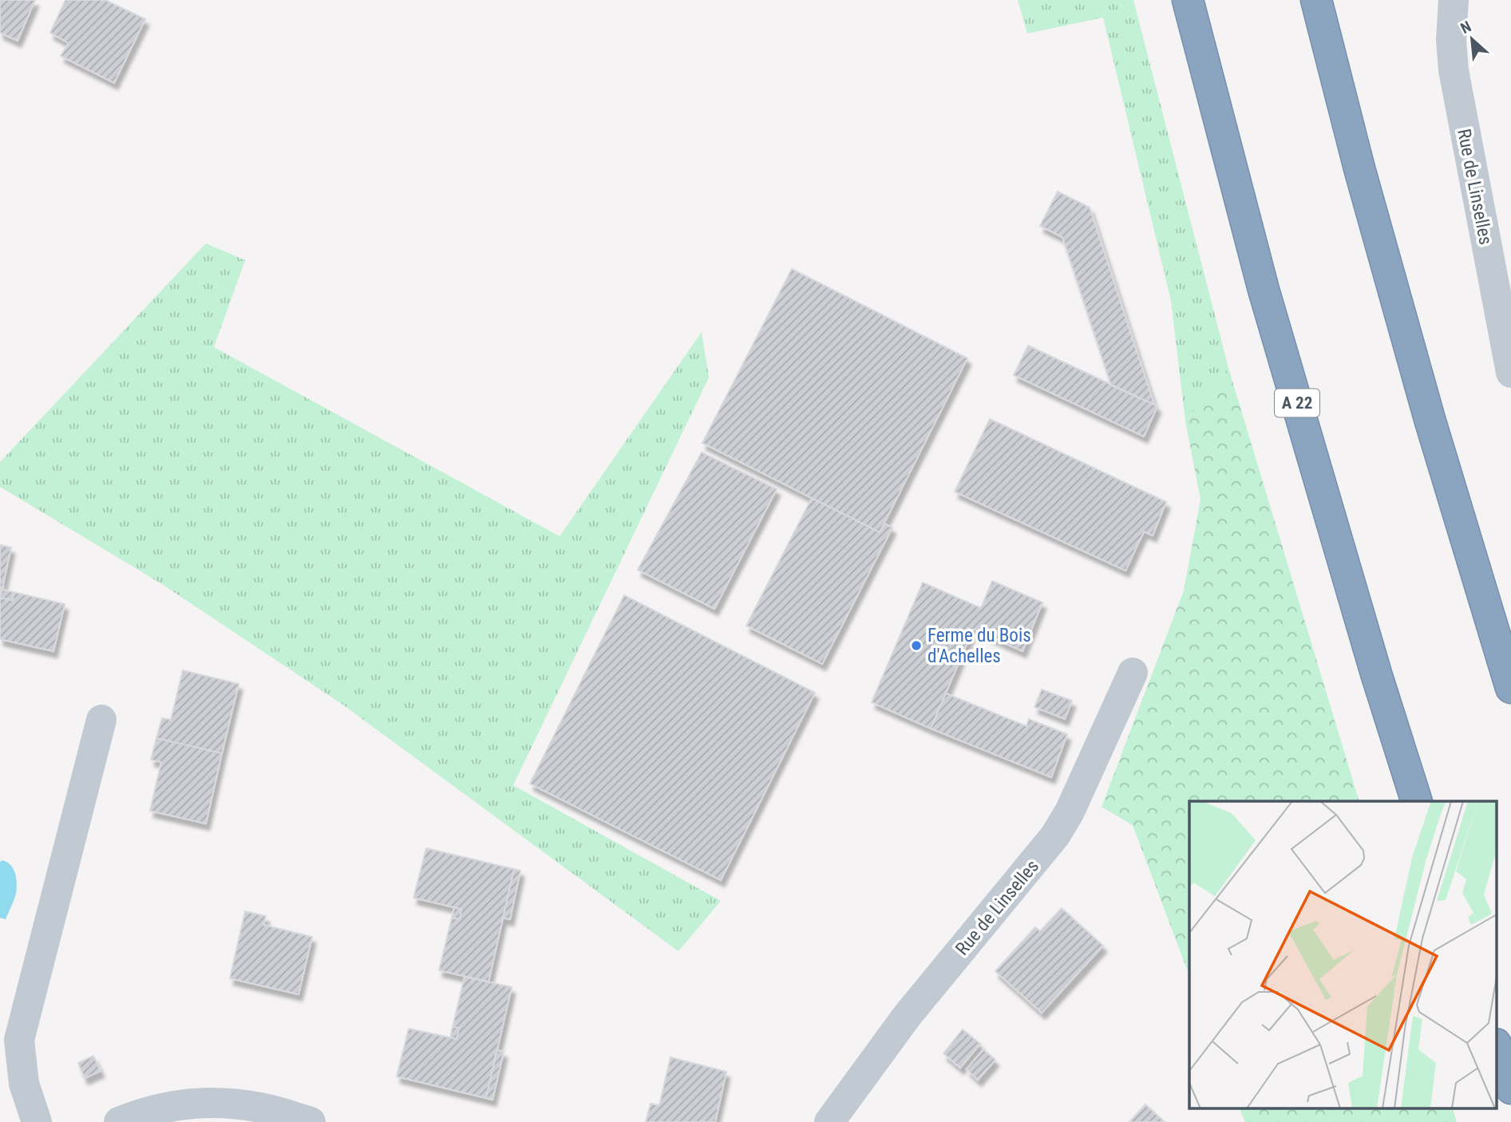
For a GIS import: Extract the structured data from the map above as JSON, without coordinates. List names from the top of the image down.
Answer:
{
  "streets": {
    "highway": ["A 22"],
    "street": ["Rue de Linselles"]
  },
  "places": ["Ferme du Bois d'Achelles"],
  "north": "top left"
}
